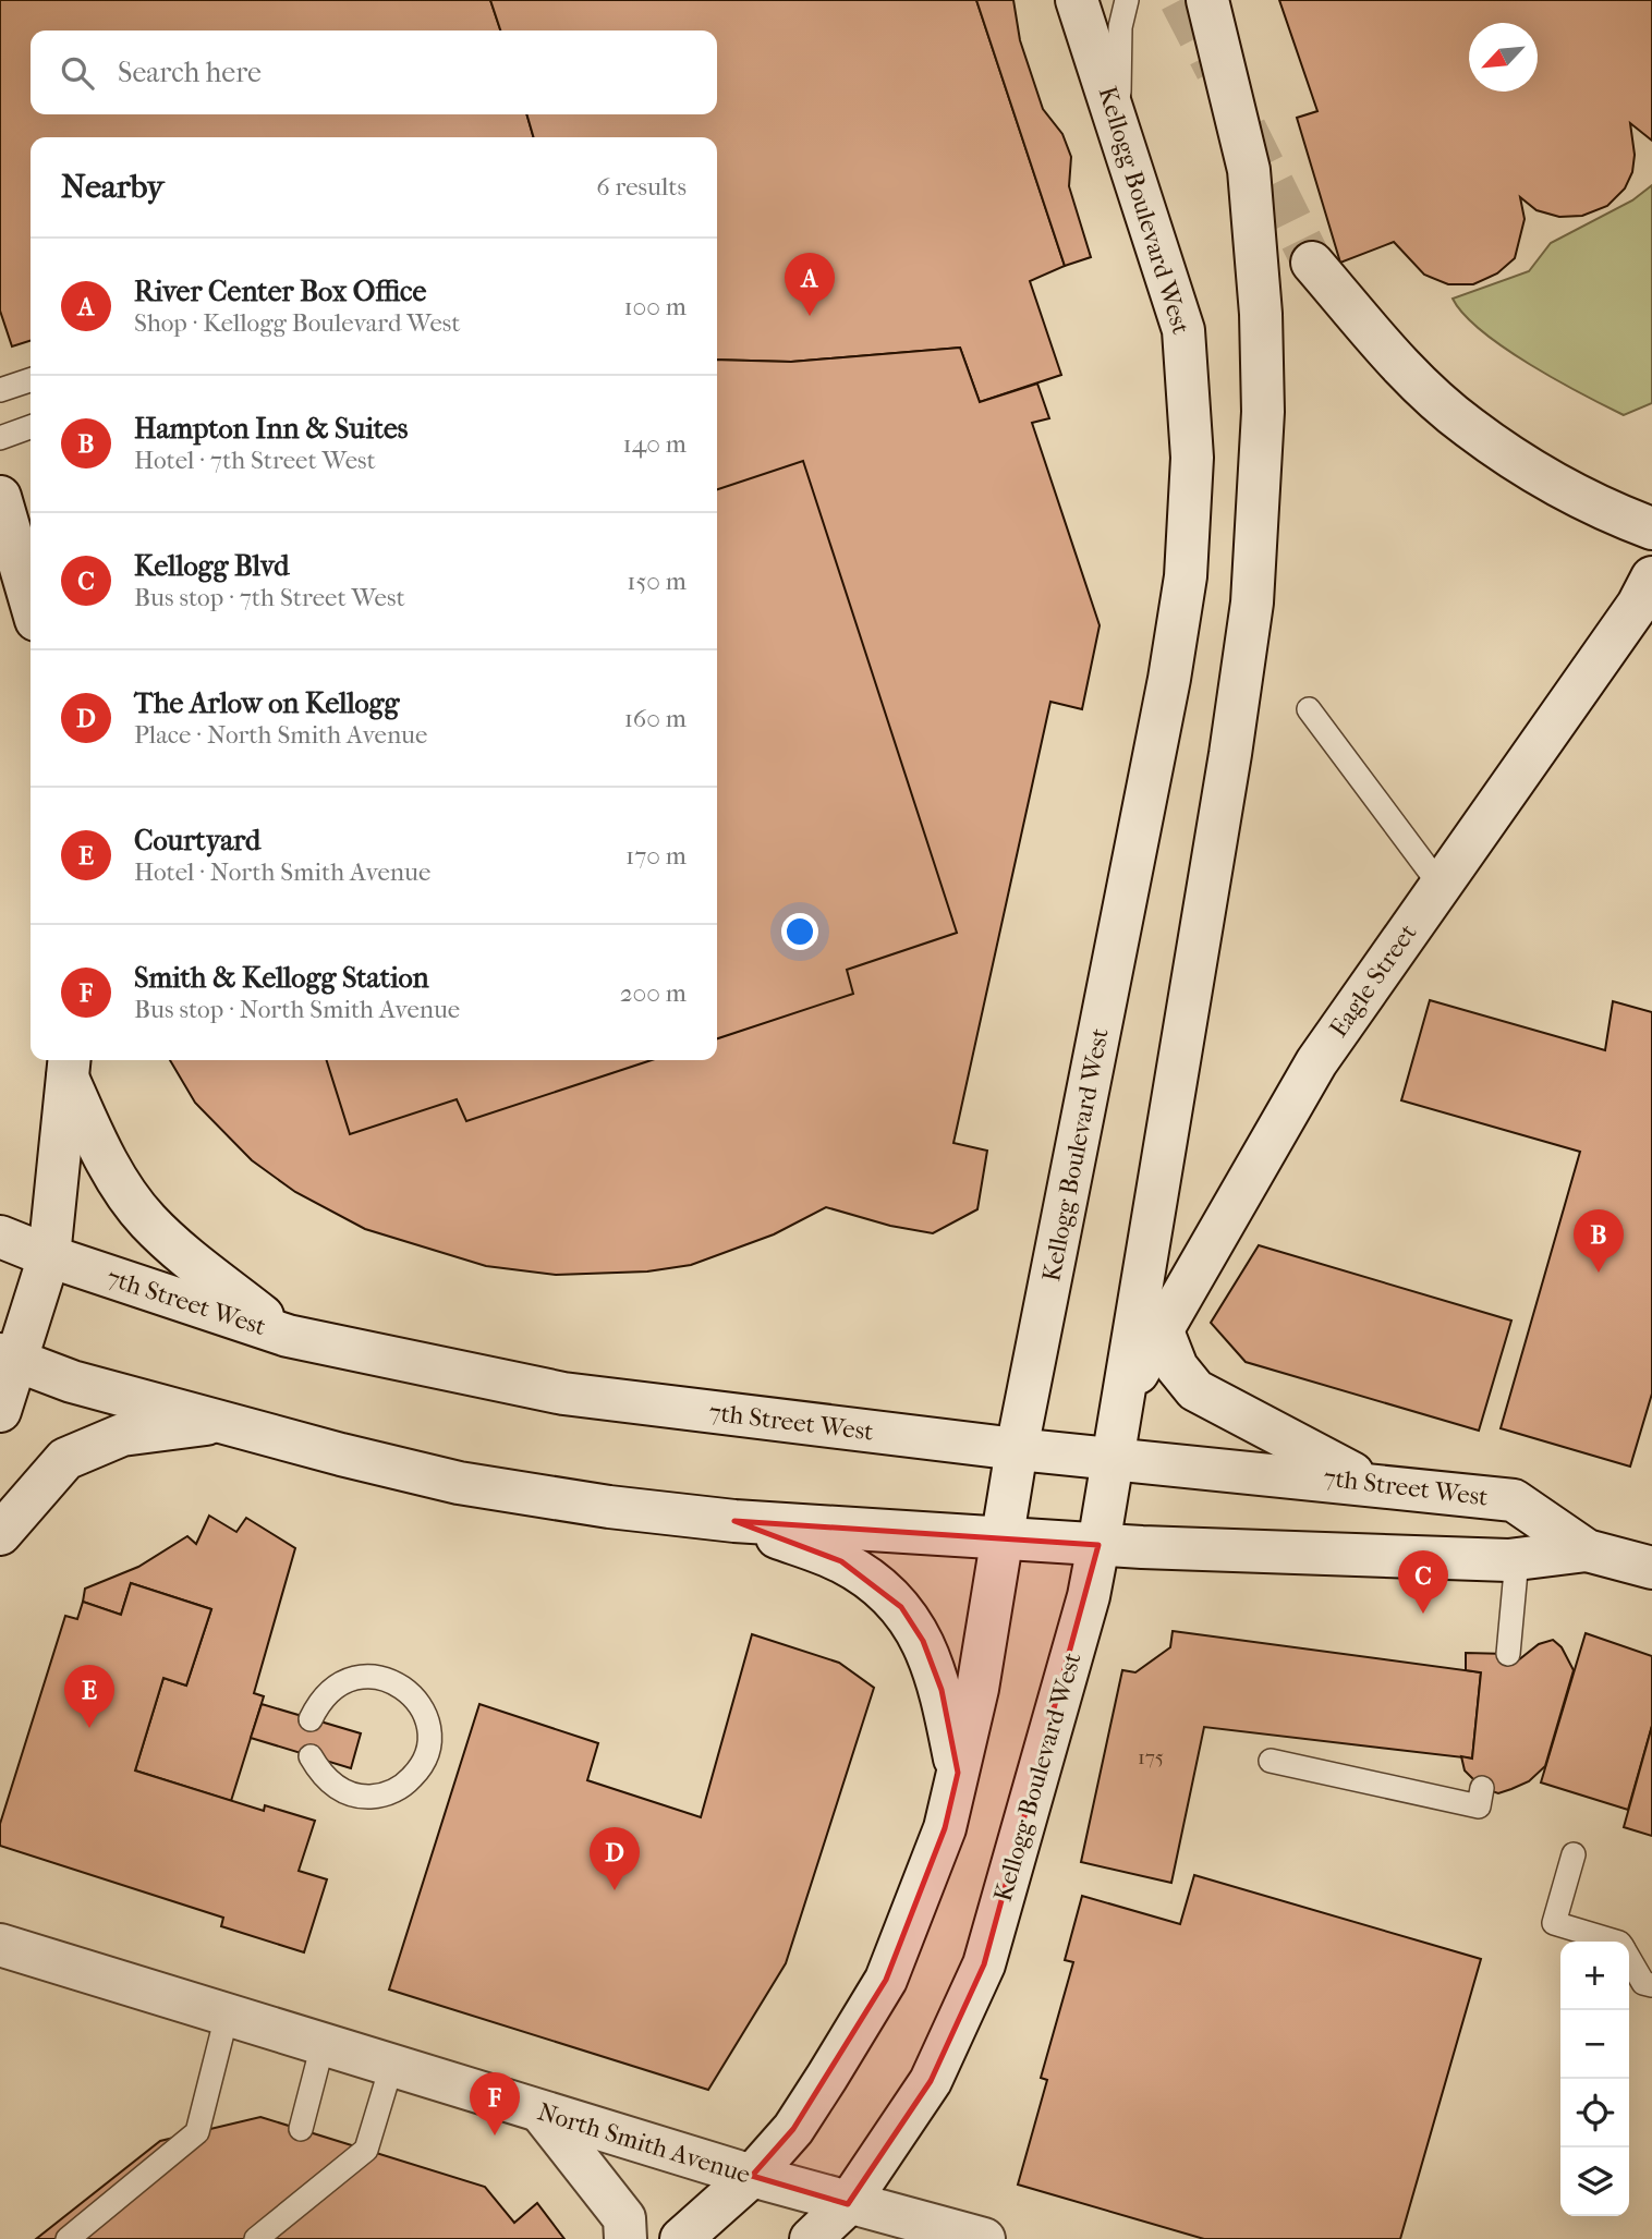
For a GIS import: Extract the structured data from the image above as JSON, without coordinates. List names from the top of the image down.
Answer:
{
  "streets": {
    "main road": [
      "Kellogg Boulevard West",
      "Eagle Street",
      "7th Street West",
      "North Smith Avenue"
    ]
  },
  "crossings": [
    ["Kellogg Boulevard West", "Eagle Street"],
    ["Kellogg Boulevard West", "7th Street West"],
    ["Kellogg Boulevard West", "North Smith Avenue"]
  ],
  "house_numbers": ["175"],
  "north": "bottom left",
  "page": {
    "search": "Search here",
    "heading": ["Nearby", "6 results"],
    "list": [
      {
        "mark": "A",
        "name": "River Center Box Office",
        "note": "Shop · Kellogg Boulevard West",
        "value": "100 m"
      },
      {
        "mark": "B",
        "name": "Hampton Inn & Suites",
        "note": "Hotel · 7th Street West",
        "value": "140 m"
      },
      {
        "mark": "C",
        "name": "Kellogg Blvd",
        "note": "Bus stop · 7th Street West",
        "value": "150 m"
      },
      {
        "mark": "D",
        "name": "The Arlow on Kellogg",
        "note": "Place · North Smith Avenue",
        "value": "160 m"
      },
      {
        "mark": "E",
        "name": "Courtyard",
        "note": "Hotel · North Smith Avenue",
        "value": "170 m"
      },
      {
        "mark": "F",
        "name": "Smith & Kellogg Station",
        "note": "Bus stop · North Smith Avenue",
        "value": "200 m"
      }
    ],
    "pins": [
      "A",
      "B",
      "C",
      "E",
      "D",
      "F"
    ],
    "map_buttons": ["+", "−"]
  }
}
